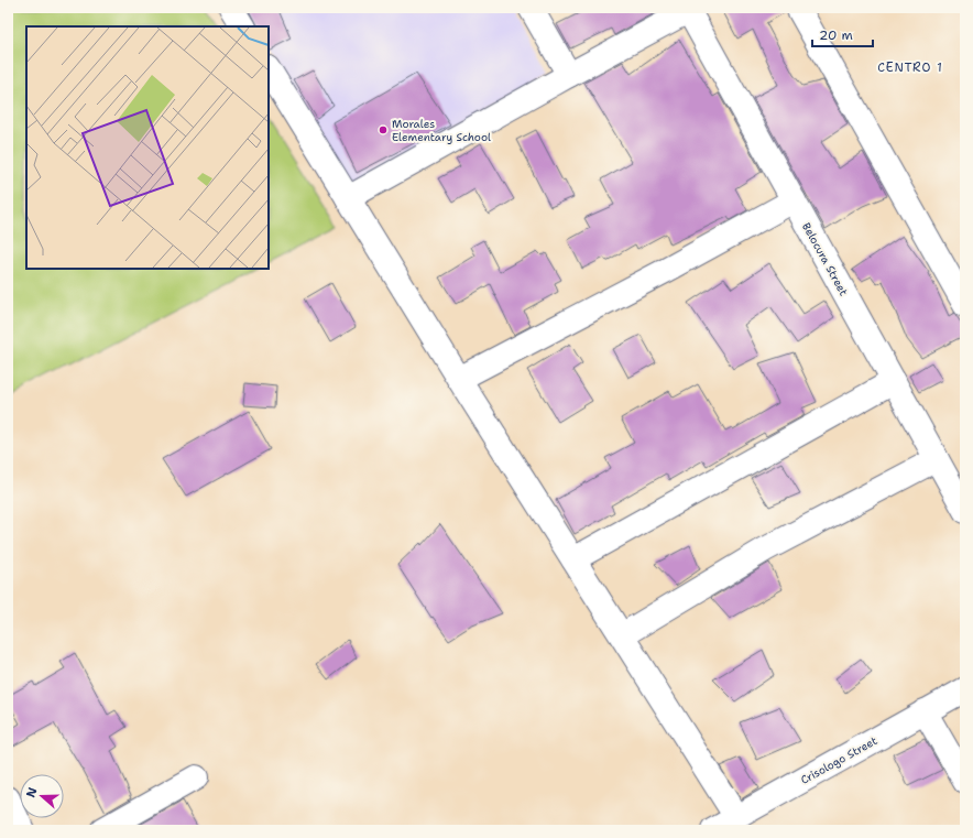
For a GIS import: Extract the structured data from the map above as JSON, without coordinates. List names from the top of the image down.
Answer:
{
  "streets": {
    "street": ["Belocura Street", "Crisologo Street"]
  },
  "districts": ["CENTRO 1"],
  "places": ["Morales Elementary School"],
  "scale_bar": "20 m",
  "north": "left"
}
